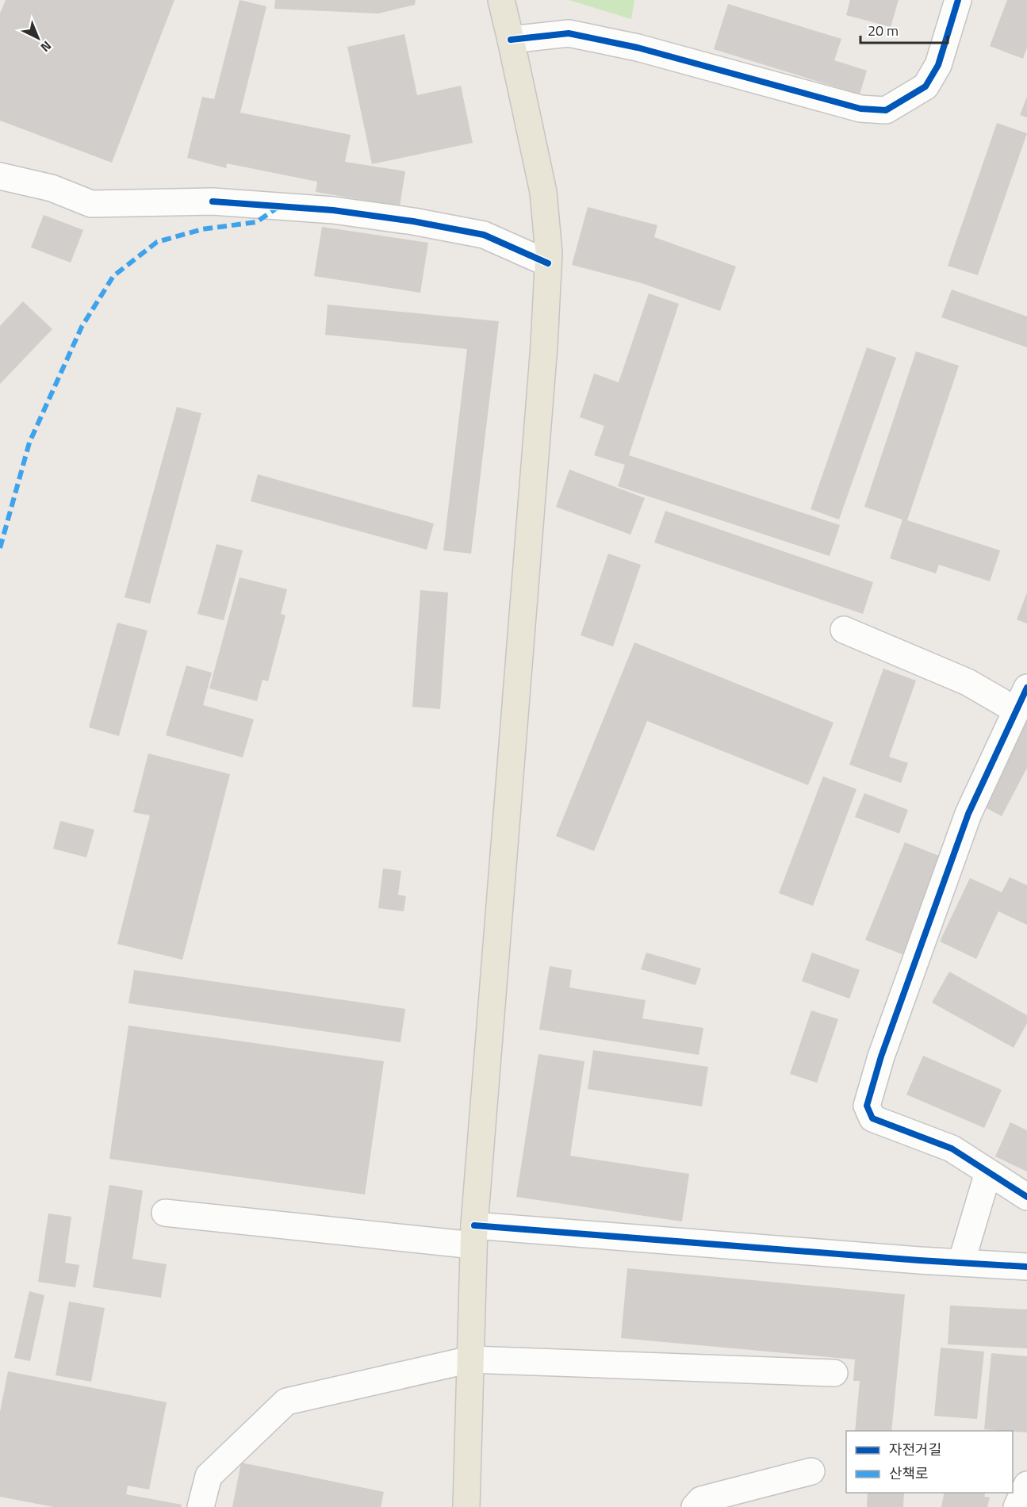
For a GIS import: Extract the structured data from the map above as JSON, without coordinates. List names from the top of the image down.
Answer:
{
  "legend": ["자전거길", "산책로"],
  "scale_bar": "20 m",
  "north": "bottom right"
}
